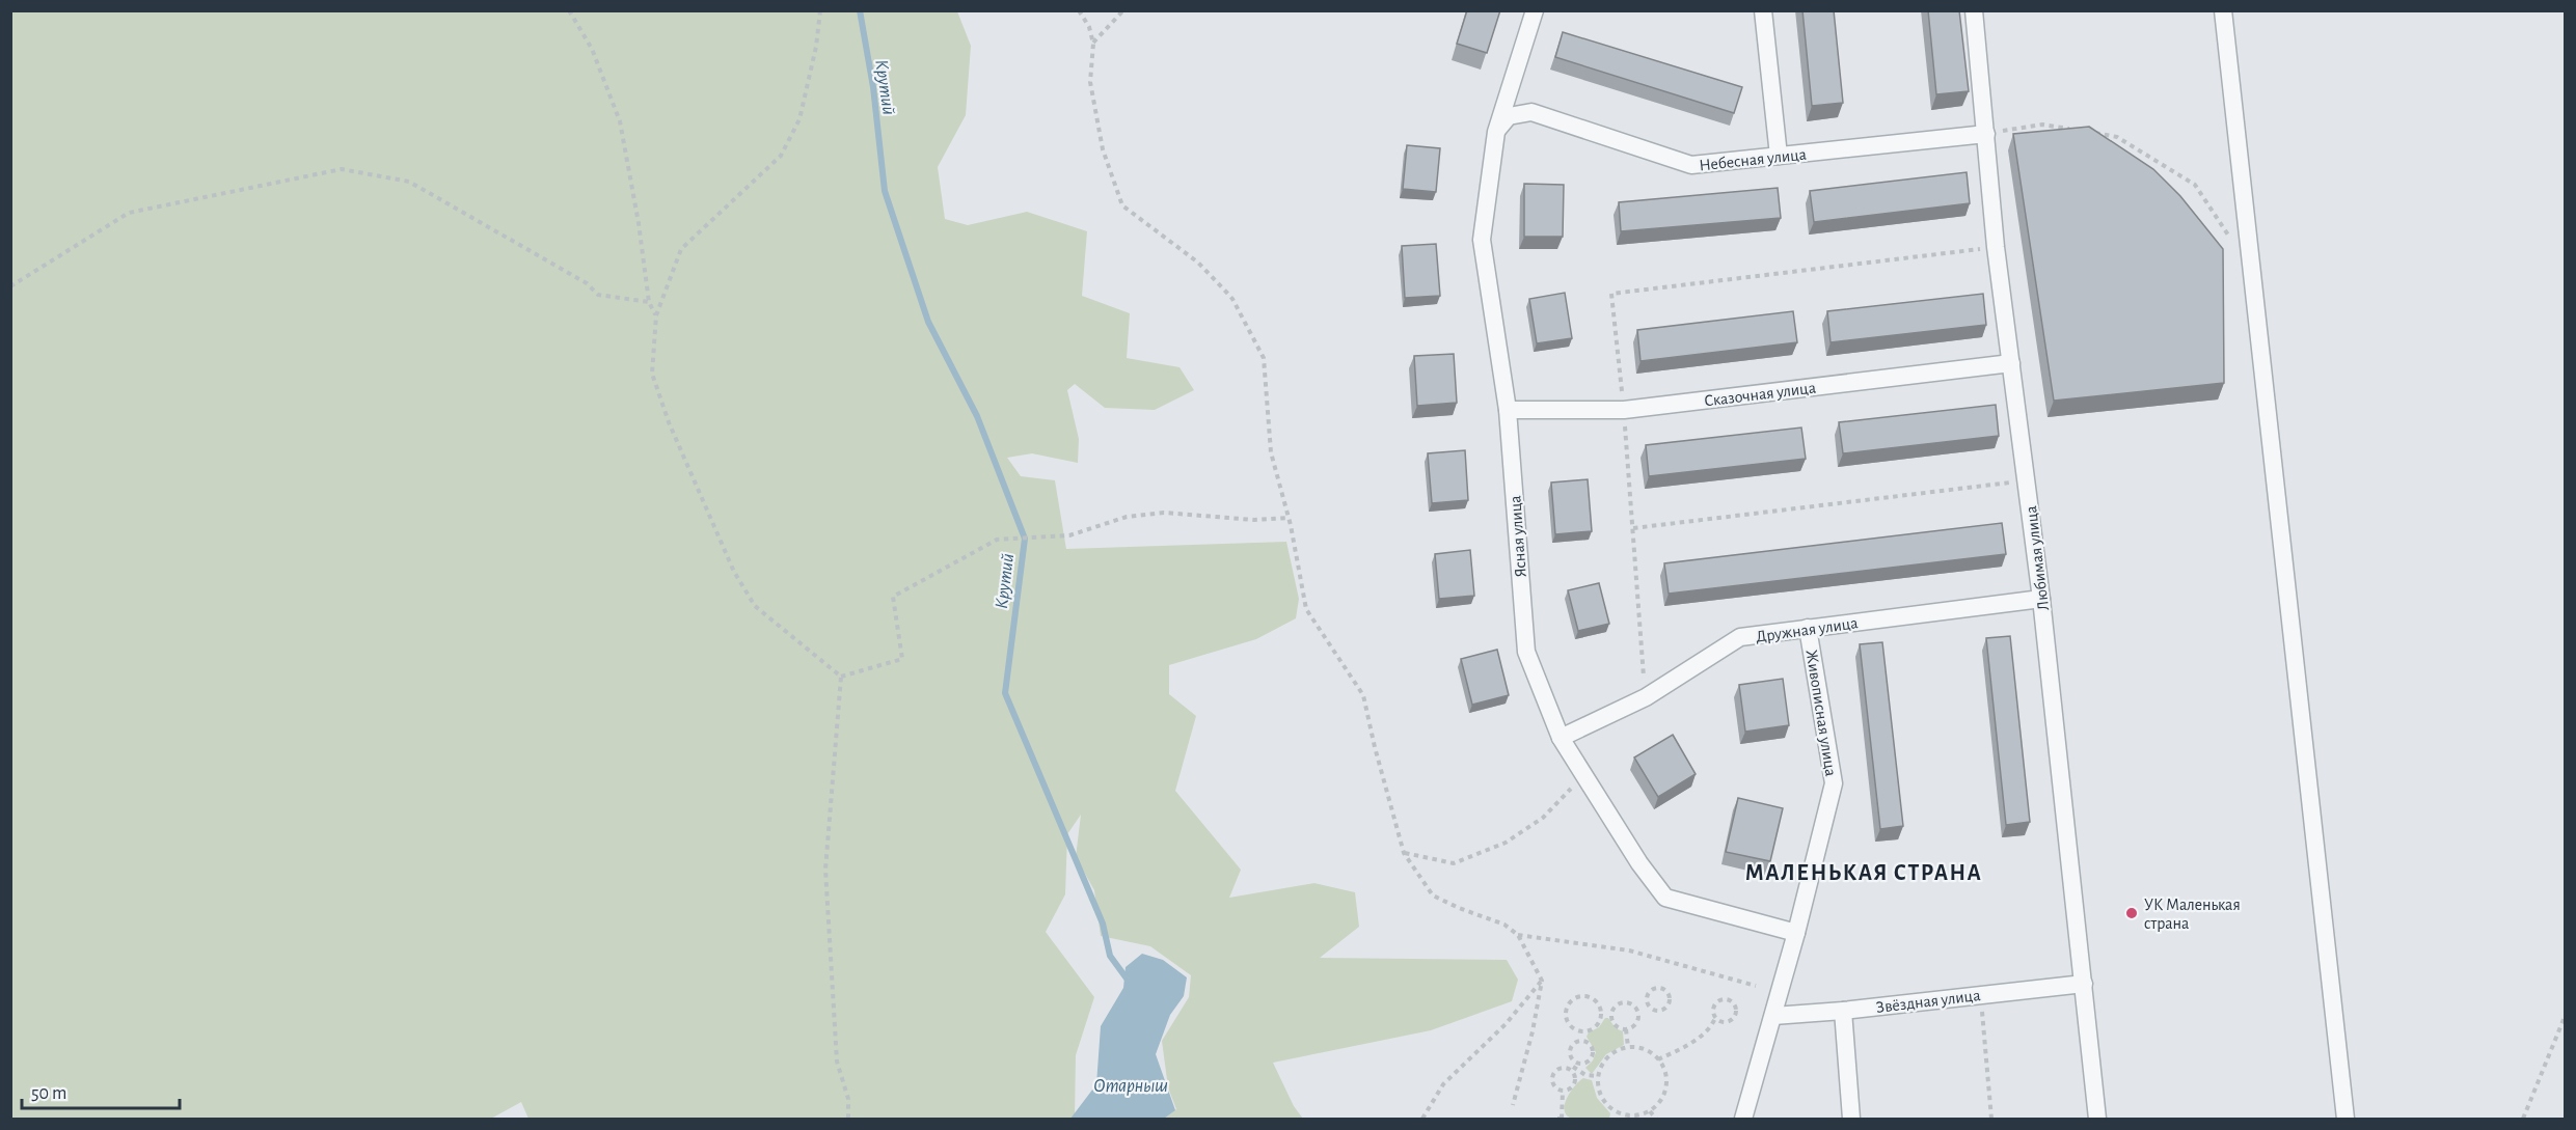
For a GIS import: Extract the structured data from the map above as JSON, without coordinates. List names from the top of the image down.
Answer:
{
  "streets": {
    "street": [
      "Небесная улица",
      "Сказочная улица",
      "Ясная улица",
      "Любимая улица",
      "Дружная улица",
      "Живописная улица",
      "Звёздная улица"
    ]
  },
  "crossings": [
    ["Небесная улица", "Ясная улица"],
    ["Небесная улица", "Любимая улица"],
    ["Сказочная улица", "Ясная улица"],
    ["Сказочная улица", "Любимая улица"],
    ["Ясная улица", "Дружная улица"],
    ["Ясная улица", "Живописная улица"],
    ["Любимая улица", "Дружная улица"],
    ["Любимая улица", "Звёздная улица"],
    ["Дружная улица", "Живописная улица"],
    ["Живописная улица", "Звёздная улица"]
  ],
  "districts": ["МАЛЕНЬКАЯ СТРАНА"],
  "water": ["Крутий", "Отарныш"],
  "places": ["УК Маленькая страна"],
  "scale_bar": "50 m"
}
